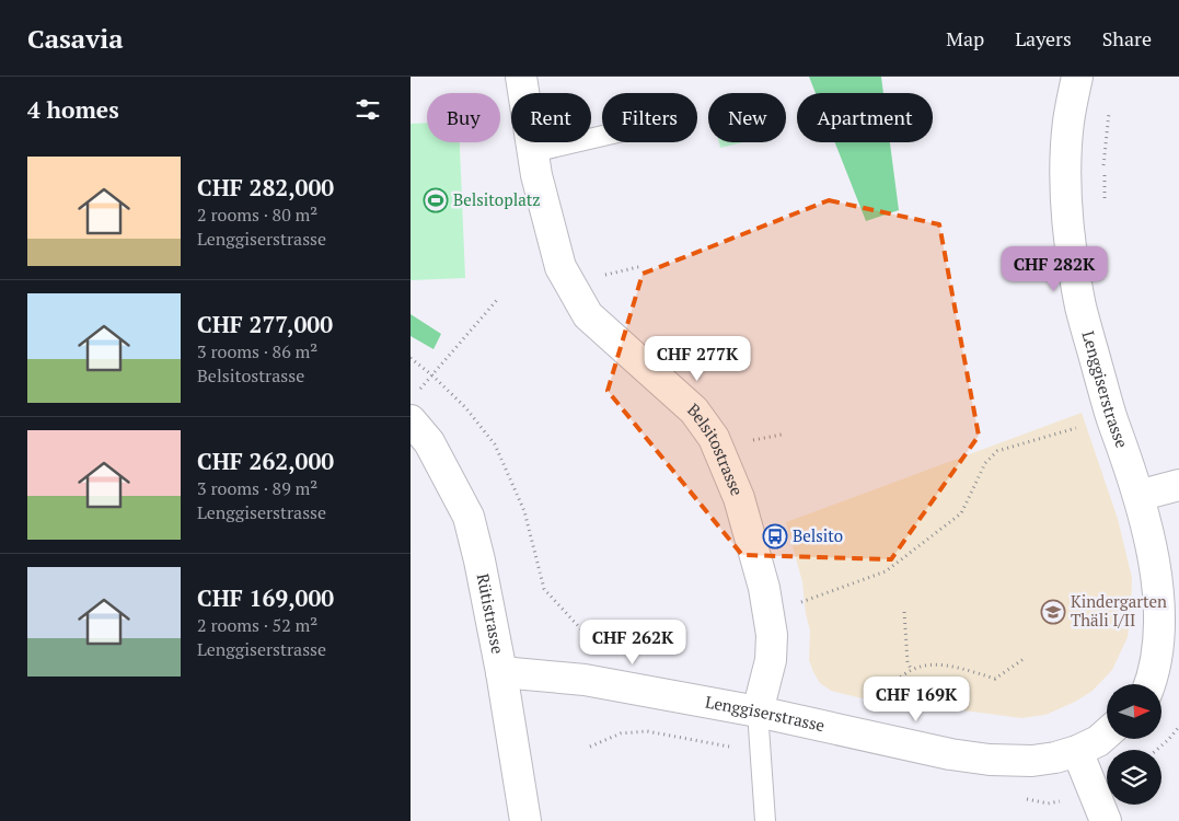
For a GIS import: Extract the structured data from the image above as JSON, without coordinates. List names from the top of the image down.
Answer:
{
  "streets": {
    "street": ["Lenggiserstrasse", "Belsitostrasse", "Rütistrasse"]
  },
  "crossings": [
    ["Lenggiserstrasse", "Belsitostrasse"],
    ["Lenggiserstrasse", "Rütistrasse"]
  ],
  "places": {
    "sports": ["Belsitoplatz"],
    "bus stop": ["Belsito"],
    "school or university": ["Kindergarten Thäli I/II"]
  },
  "north": "right",
  "page": {
    "header": "Casavia",
    "nav": ["Map", "Layers", "Share"],
    "heading": "4 homes",
    "chip": [
      "Buy",
      "Rent",
      "Filters",
      "New",
      "Apartment"
    ],
    "list": [
      {
        "name": "CHF 282,000",
        "note": "2 rooms · 80 m² · Lenggiserstrasse"
      },
      {
        "name": "CHF 277,000",
        "note": "3 rooms · 86 m² · Belsitostrasse"
      },
      {
        "name": "CHF 262,000",
        "note": "3 rooms · 89 m² · Lenggiserstrasse"
      },
      {
        "name": "CHF 169,000",
        "note": "2 rooms · 52 m² · Lenggiserstrasse"
      }
    ],
    "price": [
      "CHF 282K",
      "CHF 277K",
      "CHF 262K",
      "CHF 169K"
    ]
  }
}
